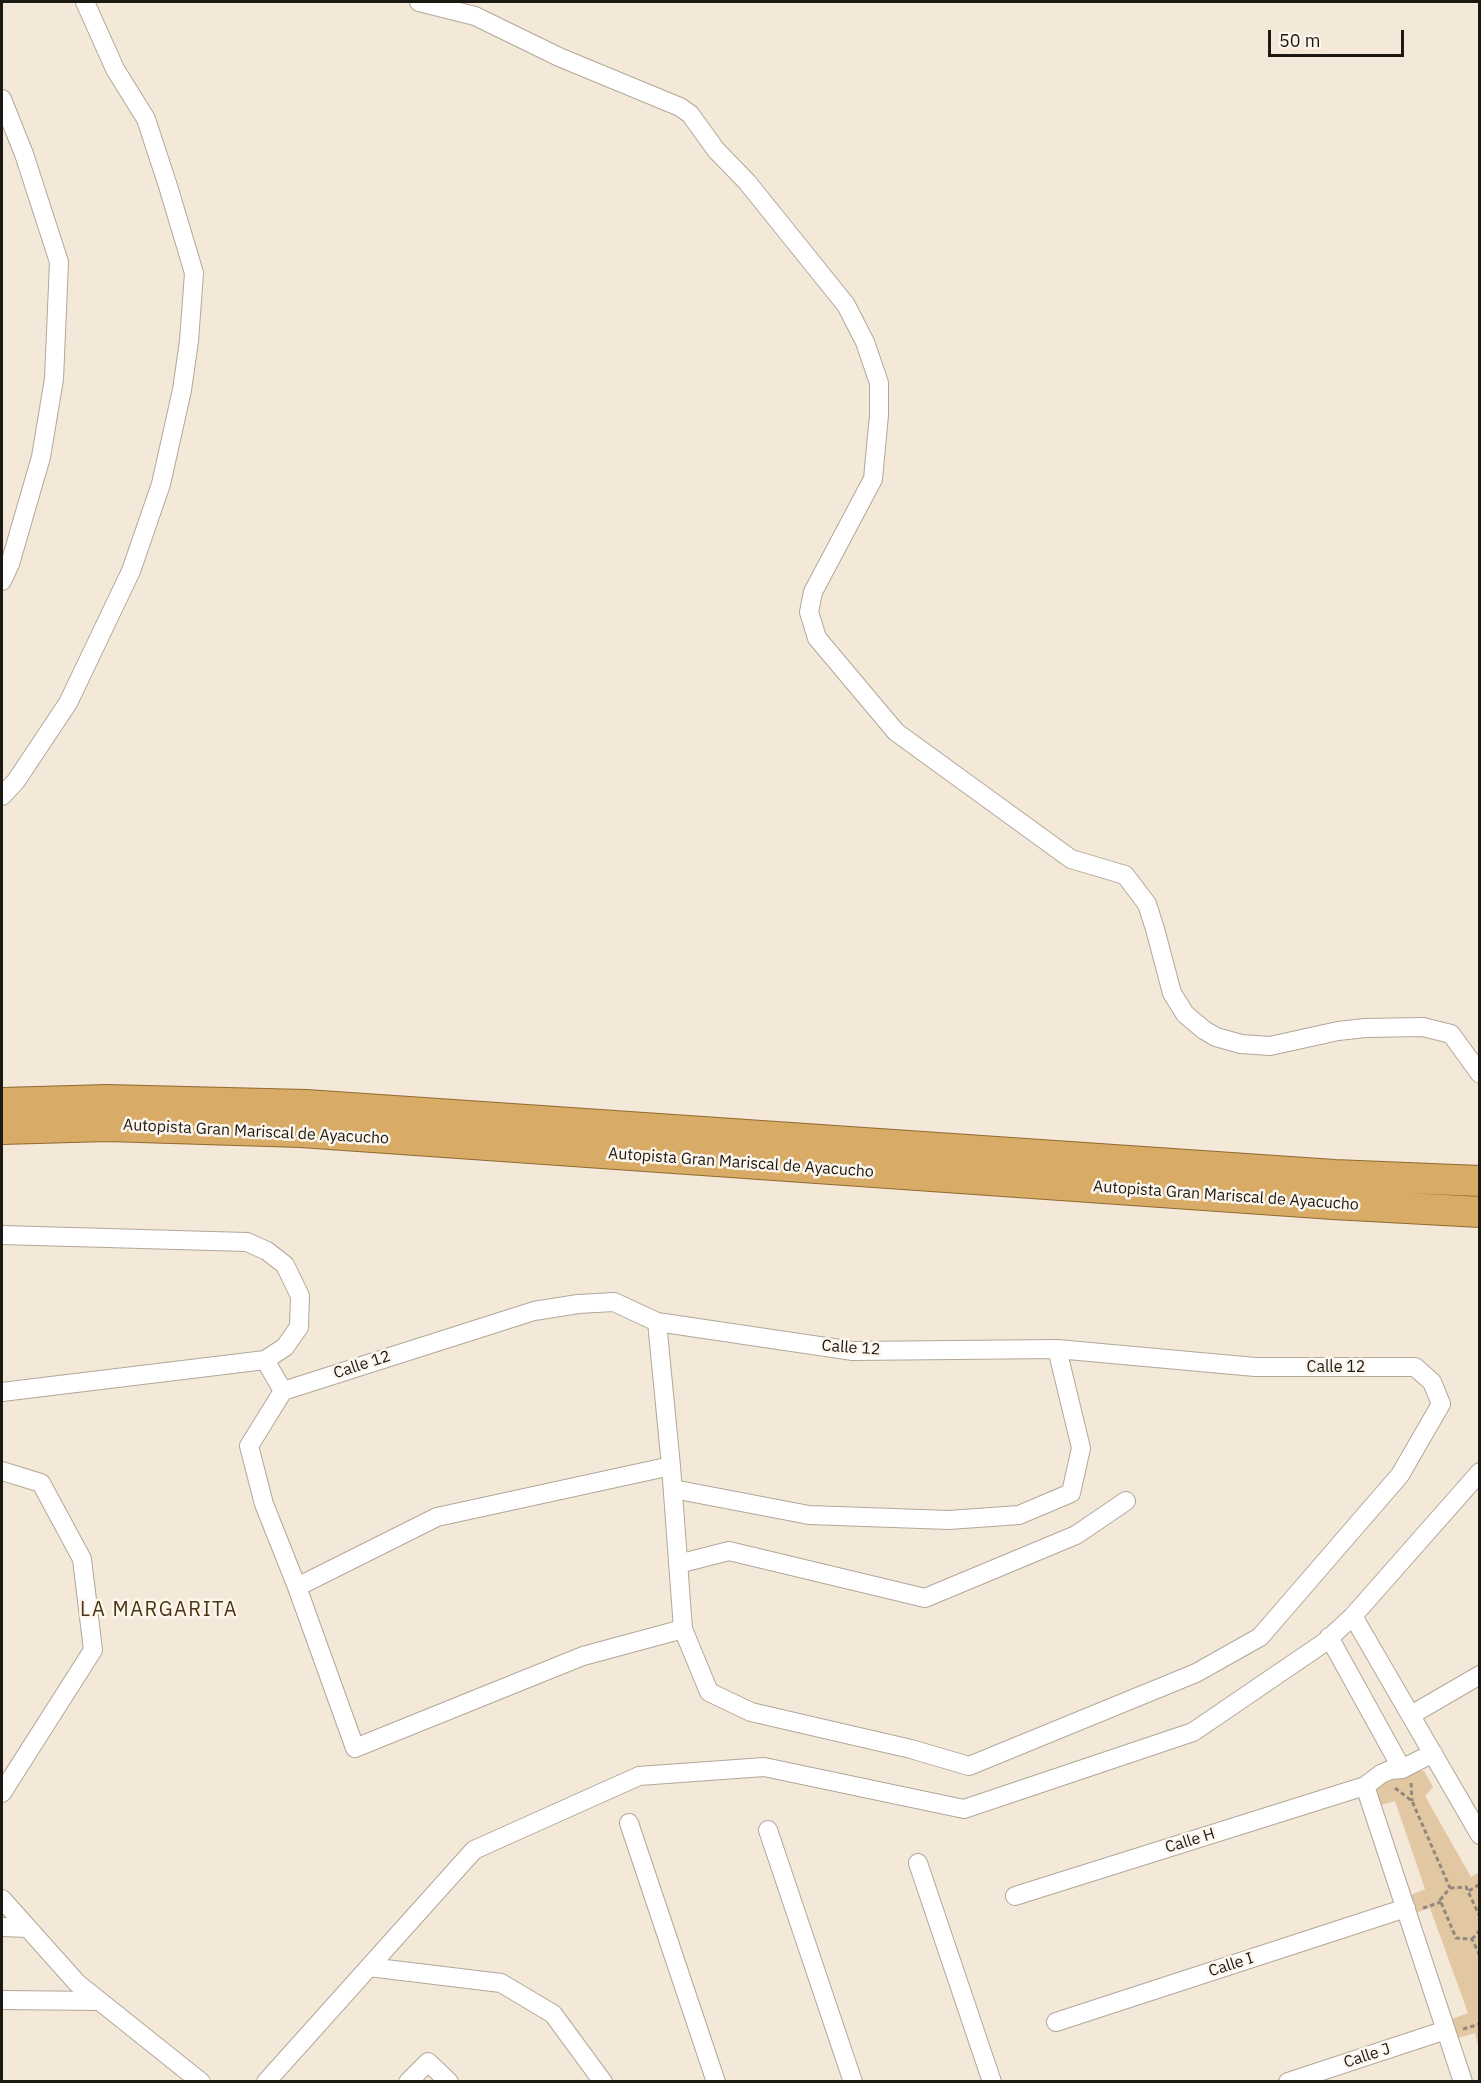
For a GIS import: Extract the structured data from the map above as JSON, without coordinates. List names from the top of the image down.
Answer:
{
  "streets": {
    "highway": ["Autopista Gran Mariscal de Ayacucho"],
    "street": [
      "Calle 12",
      "Calle H",
      "Calle I",
      "Calle J"
    ]
  },
  "districts": ["LA MARGARITA"],
  "scale_bar": "50 m"
}
